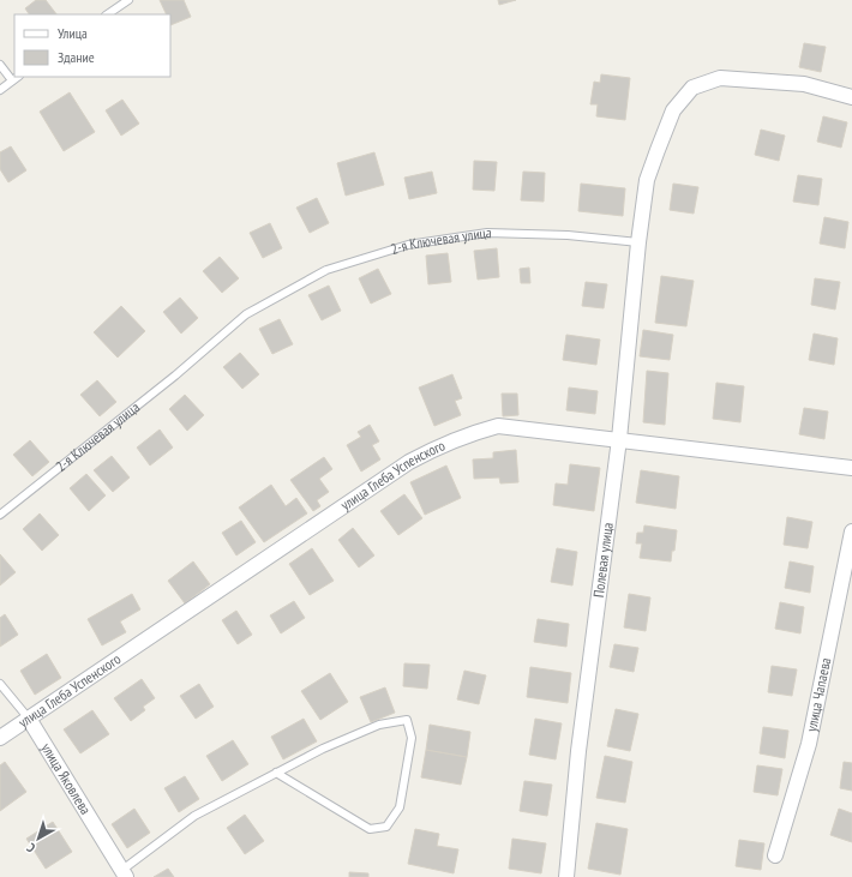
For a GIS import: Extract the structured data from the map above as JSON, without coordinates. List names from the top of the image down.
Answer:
{
  "streets": {
    "street": [
      "улица Глеба Успенского",
      "Полевая улица",
      "улица Чапаева",
      "улица Яковлева"
    ],
    "lane": ["2-я Ключевая улица"]
  },
  "crossings": [
    ["2-я Ключевая улица", "Полевая улица"],
    ["улица Глеба Успенского", "Полевая улица"],
    ["улица Глеба Успенского", "улица Яковлева"]
  ],
  "legend": ["Улица", "Здание"],
  "north": "bottom left"
}
